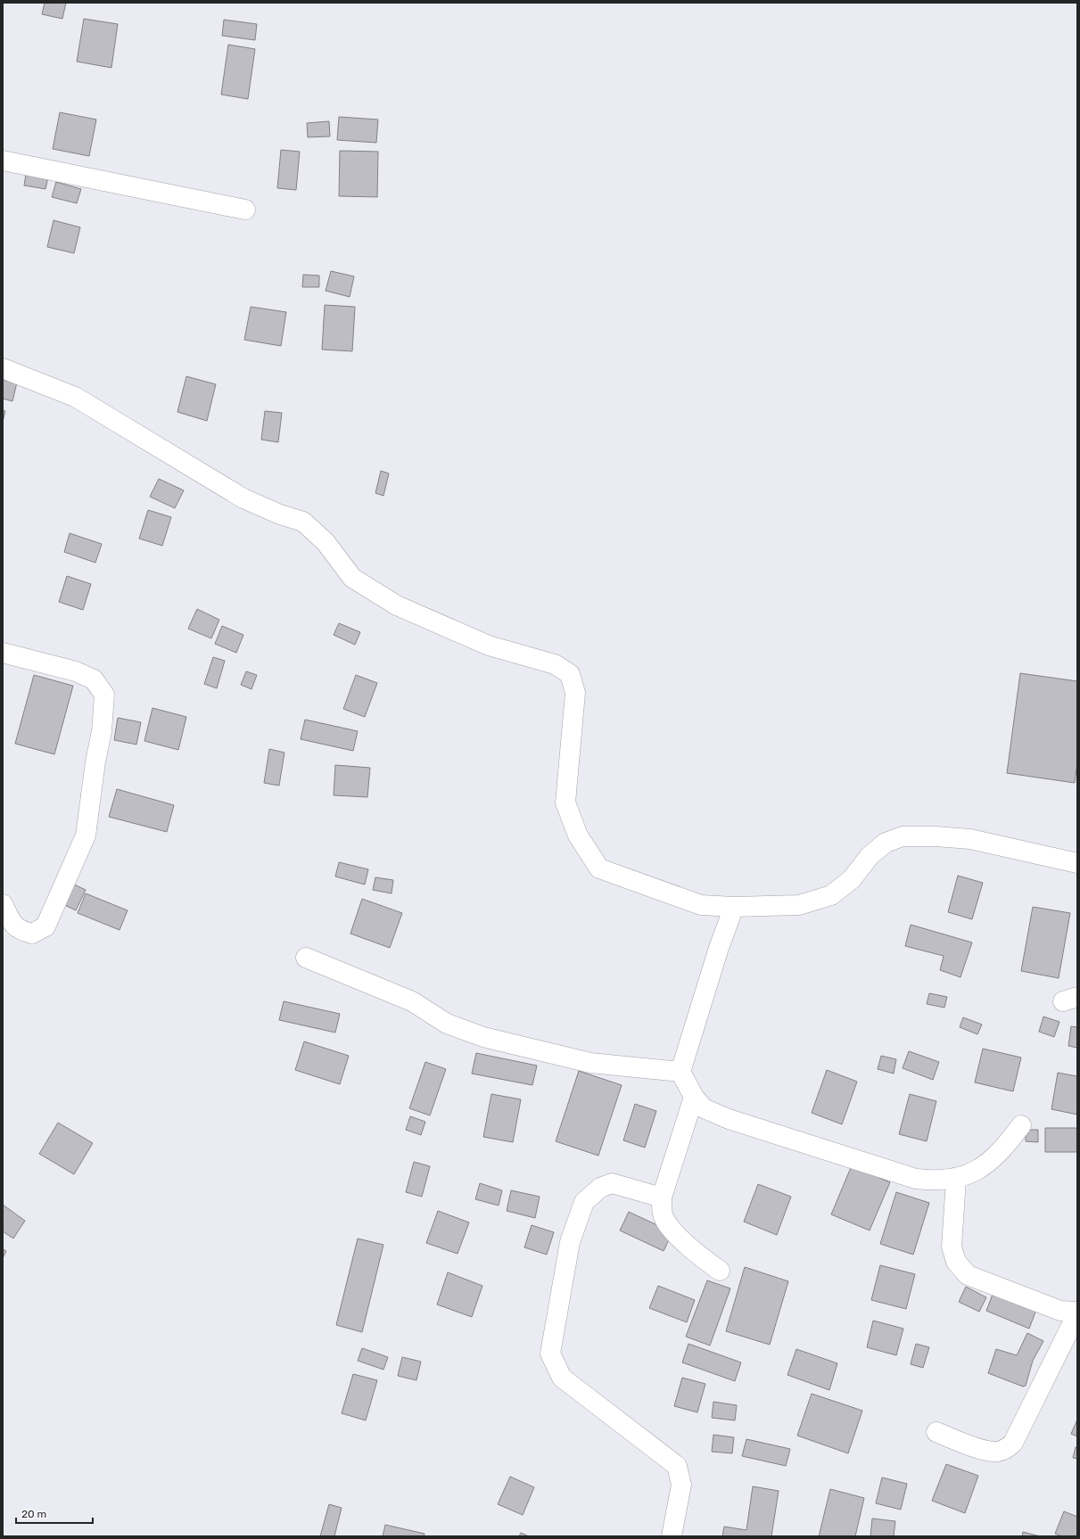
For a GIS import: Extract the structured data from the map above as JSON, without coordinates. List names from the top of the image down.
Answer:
{
  "scale_bar": "20 m"
}
